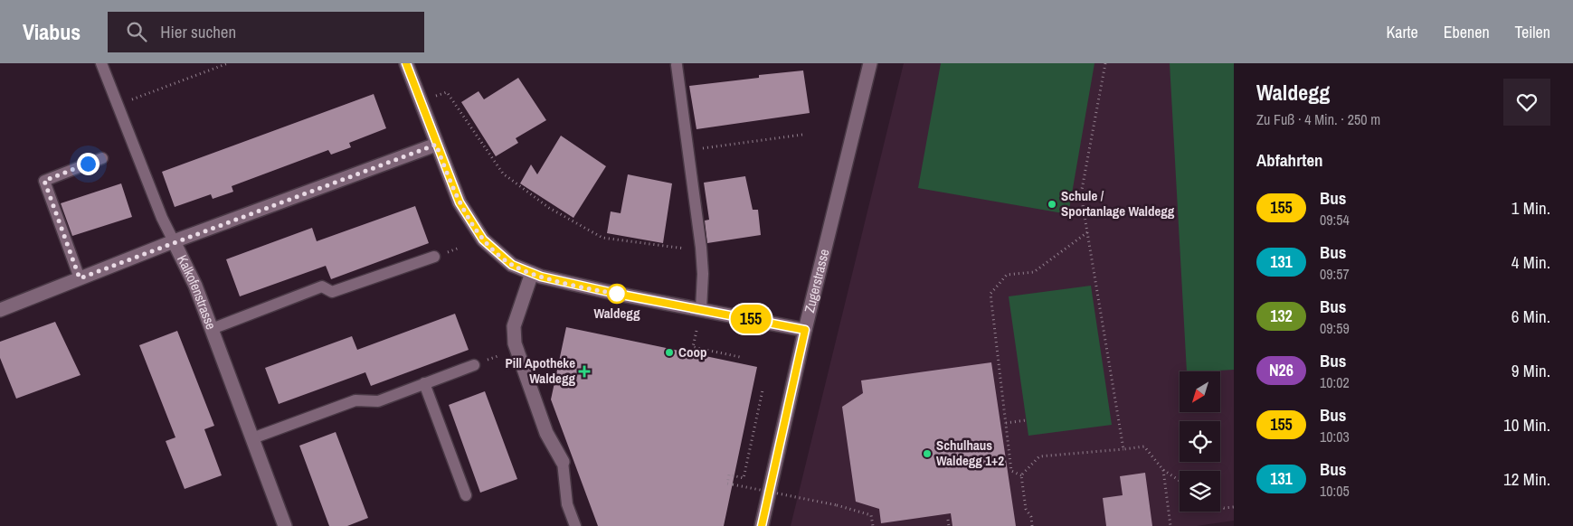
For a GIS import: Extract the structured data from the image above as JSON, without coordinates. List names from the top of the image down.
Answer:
{
  "streets": {
    "street": ["Zugerstrasse", "Kalkofenstrasse"]
  },
  "places": {
    "other": [
      "Schule / Sportanlage Waldegg",
      "Waldegg",
      "Coop",
      "Schulhaus Waldegg 1+2"
    ],
    "health": ["Pill Apotheke Waldegg"]
  },
  "lines": ["bus line 155"],
  "north": "bottom left",
  "page": {
    "header": "Viabus",
    "search": "Hier suchen",
    "nav": ["Karte", "Ebenen", "Teilen"],
    "on_map": "155",
    "heading": [
      ["Waldegg", "Zu Fuß · 4 Min. · 250 m"],
      "Abfahrten"
    ],
    "list": [
      {
        "mark": "155",
        "name": "Bus",
        "note": "09:54",
        "value": "1 Min."
      },
      {
        "mark": "131",
        "name": "Bus",
        "note": "09:57",
        "value": "4 Min."
      },
      {
        "mark": "132",
        "name": "Bus",
        "note": "09:59",
        "value": "6 Min."
      },
      {
        "mark": "N26",
        "name": "Bus",
        "note": "10:02",
        "value": "9 Min."
      },
      {
        "mark": "155",
        "name": "Bus",
        "note": "10:03",
        "value": "10 Min."
      },
      {
        "mark": "131",
        "name": "Bus",
        "note": "10:05",
        "value": "12 Min."
      }
    ]
  }
}
